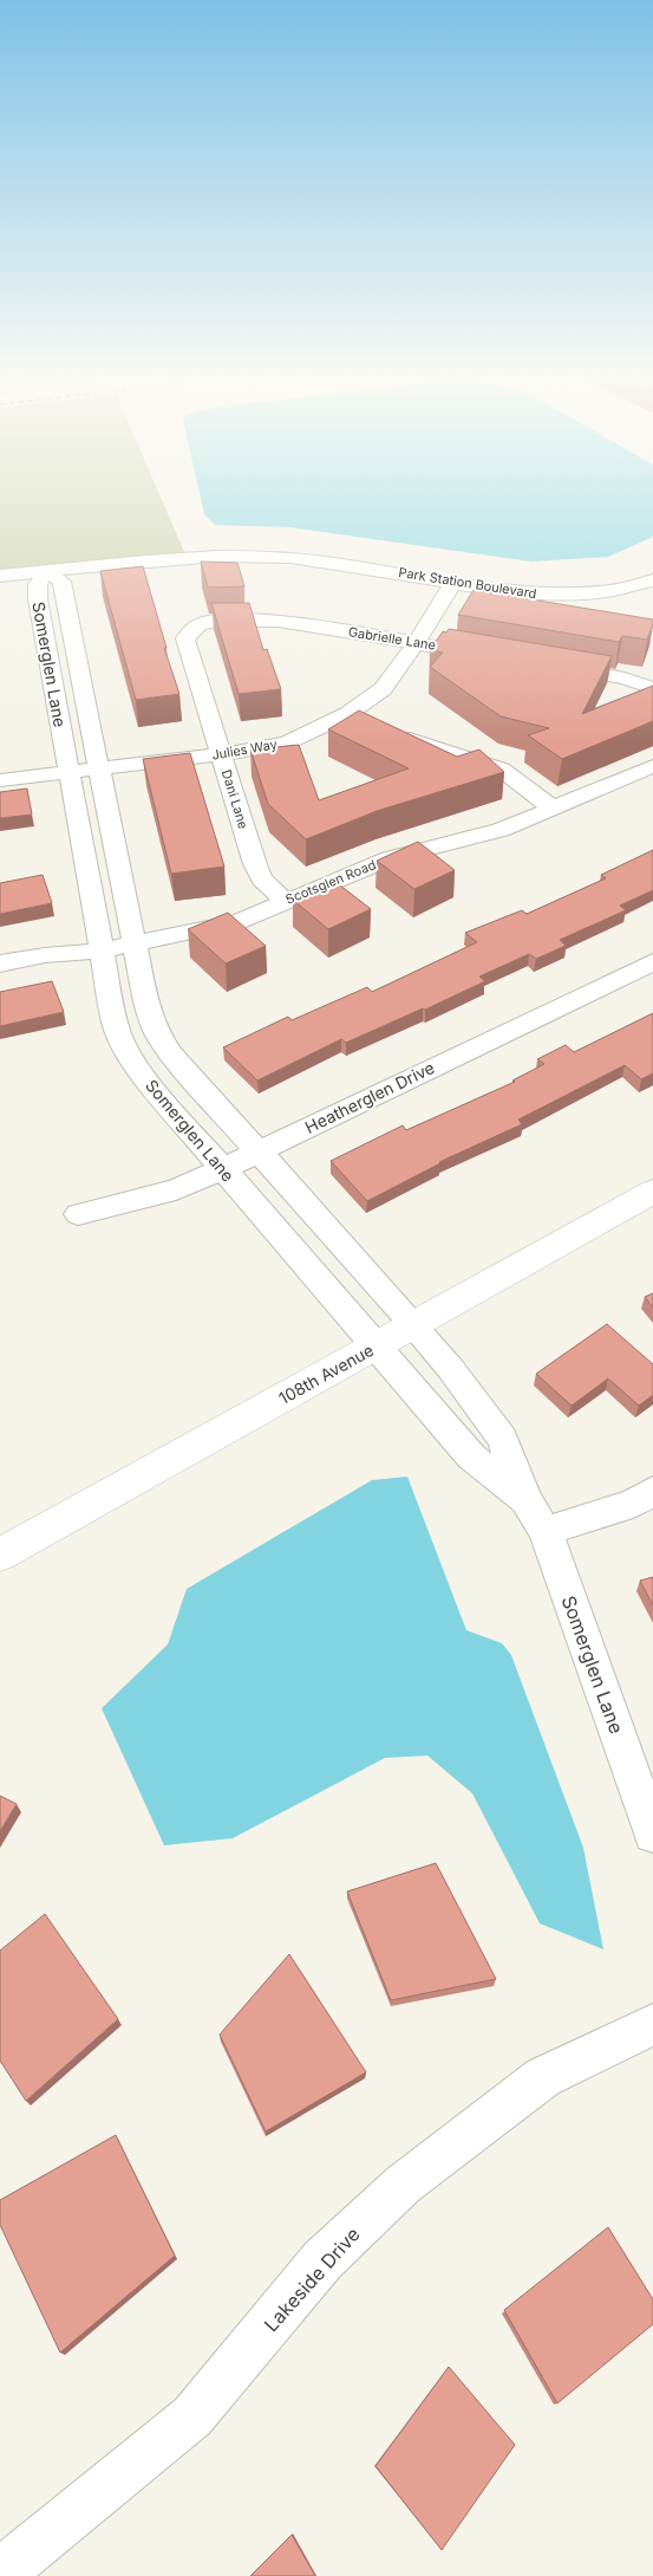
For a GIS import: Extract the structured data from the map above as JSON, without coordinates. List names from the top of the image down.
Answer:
{
  "streets": {
    "street": [
      "Park Station Boulevard",
      "Gabrielle Lane",
      "Somerglen Lane",
      "Julies Way",
      "Dani Lane",
      "Scotsglen Road",
      "Heatherglen Drive",
      "108th Avenue",
      "Lakeside Drive"
    ]
  },
  "crossings": [
    ["Park Station Boulevard", "Somerglen Lane"],
    ["Park Station Boulevard", "Julies Way"],
    ["Gabrielle Lane", "Julies Way"],
    ["Gabrielle Lane", "Dani Lane"],
    ["Somerglen Lane", "Julies Way"],
    ["Somerglen Lane", "Scotsglen Road"],
    ["Somerglen Lane", "Heatherglen Drive"],
    ["Somerglen Lane", "108th Avenue"],
    ["Julies Way", "Dani Lane"],
    ["Dani Lane", "Scotsglen Road"]
  ]
}
